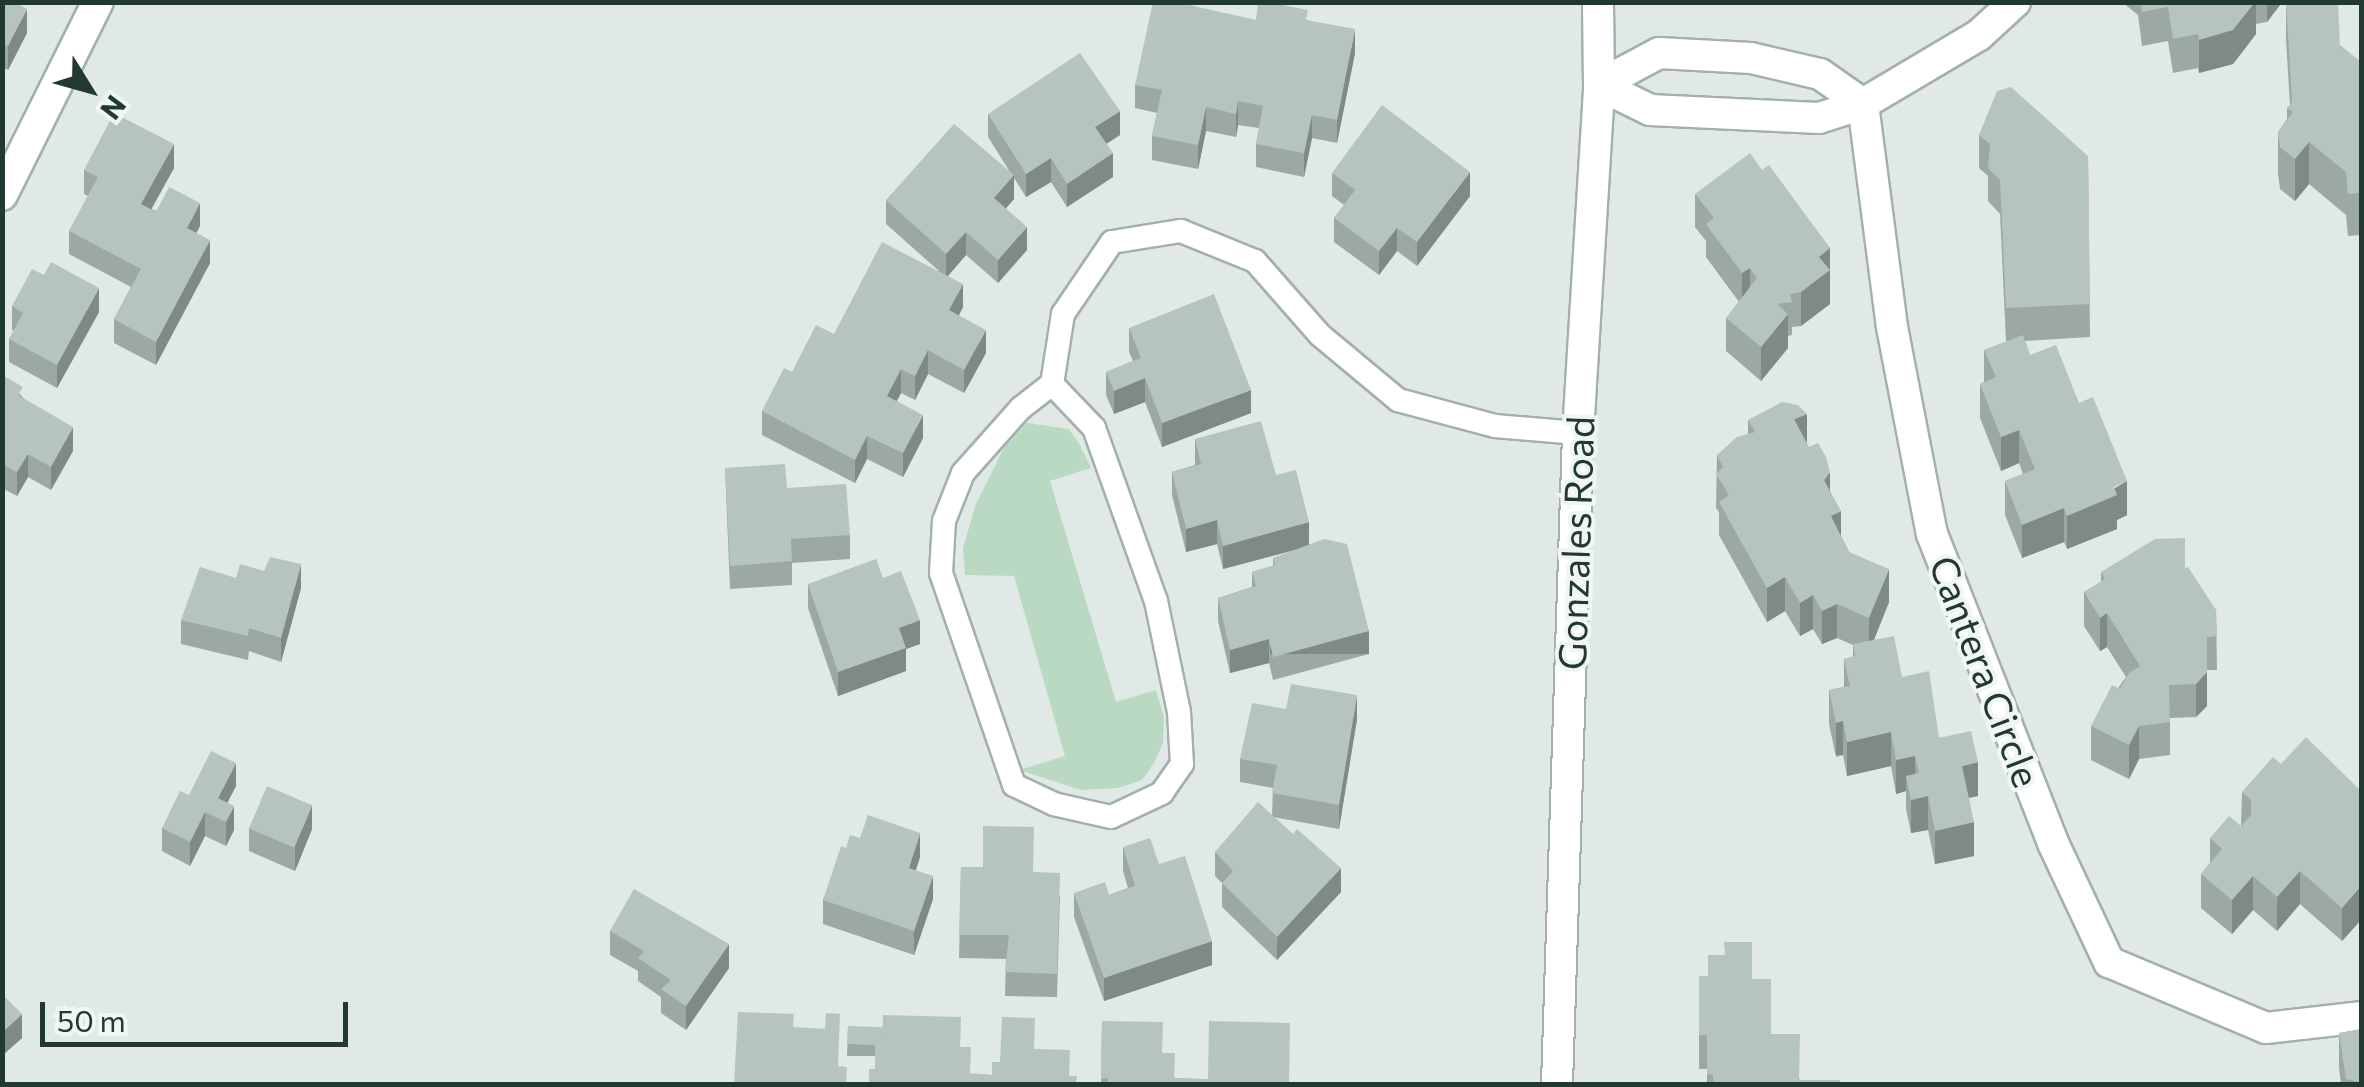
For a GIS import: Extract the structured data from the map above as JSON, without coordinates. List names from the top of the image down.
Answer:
{
  "streets": {
    "street": ["Gonzales Road", "Cantera Circle"]
  },
  "scale_bar": "50 m",
  "north": "bottom right"
}
